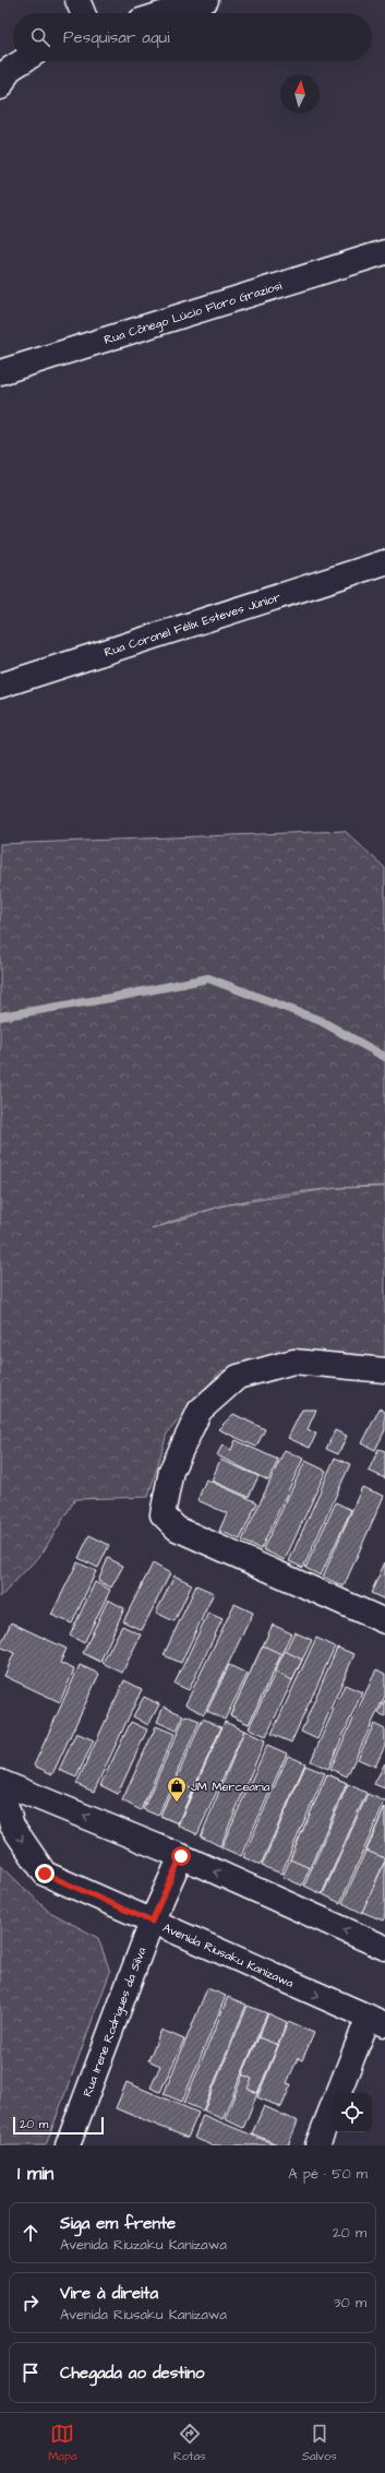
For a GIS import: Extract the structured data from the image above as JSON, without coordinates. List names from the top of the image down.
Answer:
{
  "streets": {
    "street": [
      "Rua Cônego Lúcio Floro Graziosi",
      "Rua Coronel Félix Esteves Júnior",
      "Avenida Riusaku Kanizawa",
      "Rua Irene Rodrigues da Silva"
    ]
  },
  "crossings": [
    ["Avenida Riusaku Kanizawa", "Rua Irene Rodrigues da Silva"]
  ],
  "places": {
    "shop": ["JM Mercearia"]
  },
  "scale_bar": "20 m",
  "north": "top",
  "page": {
    "search": "Pesquisar aqui",
    "scale": "20 m",
    "heading": ["1 min", "A pé · 50 m"],
    "list": [
      ["Siga em frente", "Avenida Riuzaku Kanizawa", "20 m"],
      ["Vire à direita", "Avenida Riusaku Kanizawa", "30 m"],
      "Chegada ao destino"
    ],
    "nav": ["Mapa", "Rotas", "Salvos"]
  }
}
